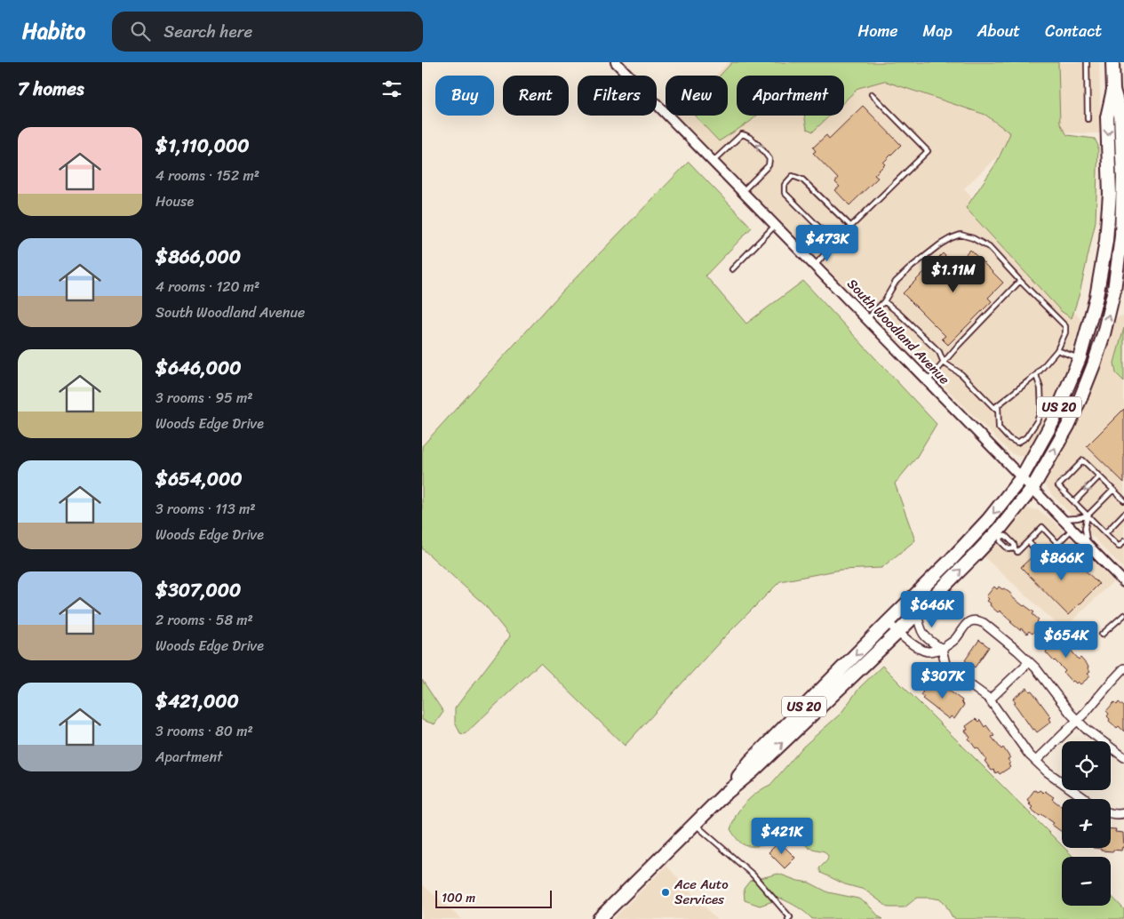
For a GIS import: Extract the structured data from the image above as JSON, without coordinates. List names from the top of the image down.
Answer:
{
  "streets": {
    "main road": ["US 20"],
    "street": ["South Woodland Avenue"]
  },
  "crossings": [
    ["South Woodland Avenue", "US 20"]
  ],
  "places": ["Ace Auto Services"],
  "scale_bar": "100 m",
  "page": {
    "header": "Habito",
    "search": "Search here",
    "nav": [
      "Home",
      "Map",
      "About",
      "Contact"
    ],
    "heading": "7 homes",
    "chip": [
      "Buy",
      "Rent",
      "Filters",
      "New",
      "Apartment"
    ],
    "list": [
      {
        "name": "$1,110,000",
        "note": "4 rooms · 152 m² · House"
      },
      {
        "name": "$866,000",
        "note": "4 rooms · 120 m² · South Woodland Avenue"
      },
      {
        "name": "$646,000",
        "note": "3 rooms · 95 m² · Woods Edge Drive"
      },
      {
        "name": "$654,000",
        "note": "3 rooms · 113 m² · Woods Edge Drive"
      },
      {
        "name": "$307,000",
        "note": "2 rooms · 58 m² · Woods Edge Drive"
      },
      {
        "name": "$421,000",
        "note": "3 rooms · 80 m² · Apartment"
      }
    ],
    "price": [
      "$473K",
      "$1.11M",
      "$866K",
      "$646K",
      "$654K",
      "$307K",
      "$421K"
    ],
    "map_buttons": ["+", "−"],
    "scale": "100 m"
  }
}
